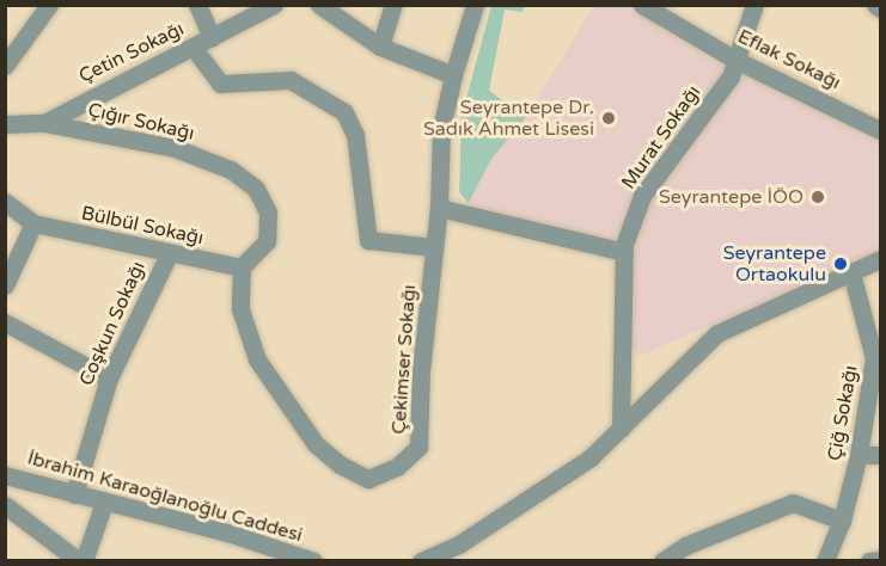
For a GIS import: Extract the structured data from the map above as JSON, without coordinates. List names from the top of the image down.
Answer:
{
  "streets": {
    "street": [
      "Çetin Sokağı",
      "Eflak Sokağı",
      "Çığır Sokağı",
      "Murat Sokağı",
      "Bülbül Sokağı",
      "Coşkun Sokağı",
      "Çekimser Sokağı",
      "Çiğ Sokağı",
      "İbrahim Karaoğlanoğlu Caddesi"
    ]
  },
  "crossings": [
    ["Çetin Sokağı", "Çığır Sokağı"],
    ["Eflak Sokağı", "Murat Sokağı"],
    ["Çığır Sokağı", "Bülbül Sokağı"],
    ["Çığır Sokağı", "Çekimser Sokağı"],
    ["Bülbül Sokağı", "Coşkun Sokağı"],
    ["Bülbül Sokağı", "Çekimser Sokağı"],
    ["Coşkun Sokağı", "İbrahim Karaoğlanoğlu Caddesi"]
  ],
  "places": ["Seyrantepe Dr. Sadık Ahmet Lisesi", "Seyrantepe İÖO", "Seyrantepe Ortaokulu"]
}
